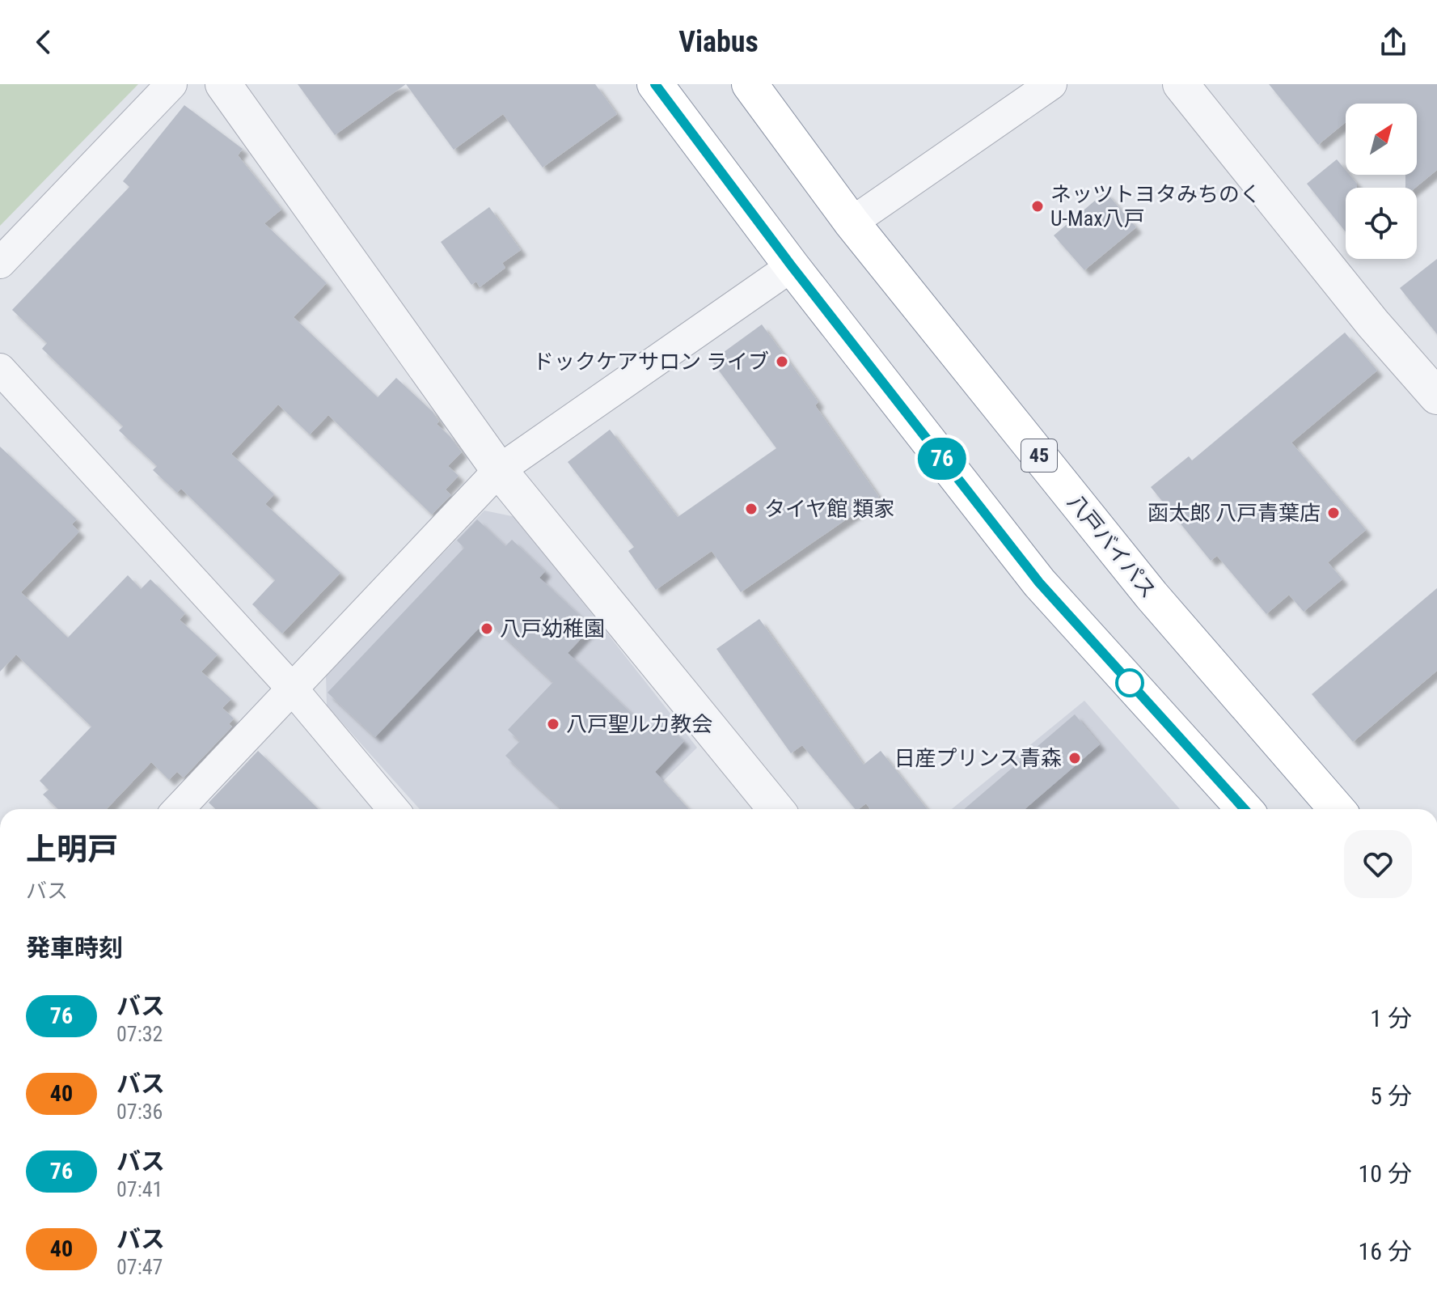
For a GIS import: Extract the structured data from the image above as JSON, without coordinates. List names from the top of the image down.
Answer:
{
  "streets": {
    "highway": ["45", "八戸バイパス"]
  },
  "places": [
    "ネッツトヨタみちのく U-Max八戸",
    "ドックケアサロン ライブ",
    "タイヤ館 類家",
    "函太郎 八戸青葉店",
    "八戸幼稚園",
    "八戸聖ルカ教会",
    "日産プリンス青森"
  ],
  "lines": ["bus line 76"],
  "north": "top right",
  "page": {
    "header": "Viabus",
    "on_map": "76",
    "heading": [
      ["上明戸", "バス"],
      "発車時刻"
    ],
    "list": [
      {
        "mark": "76",
        "name": "バス",
        "note": "07:32",
        "value": "1 分"
      },
      {
        "mark": "40",
        "name": "バス",
        "note": "07:36",
        "value": "5 分"
      },
      {
        "mark": "76",
        "name": "バス",
        "note": "07:41",
        "value": "10 分"
      },
      {
        "mark": "40",
        "name": "バス",
        "note": "07:47",
        "value": "16 分"
      }
    ]
  }
}
